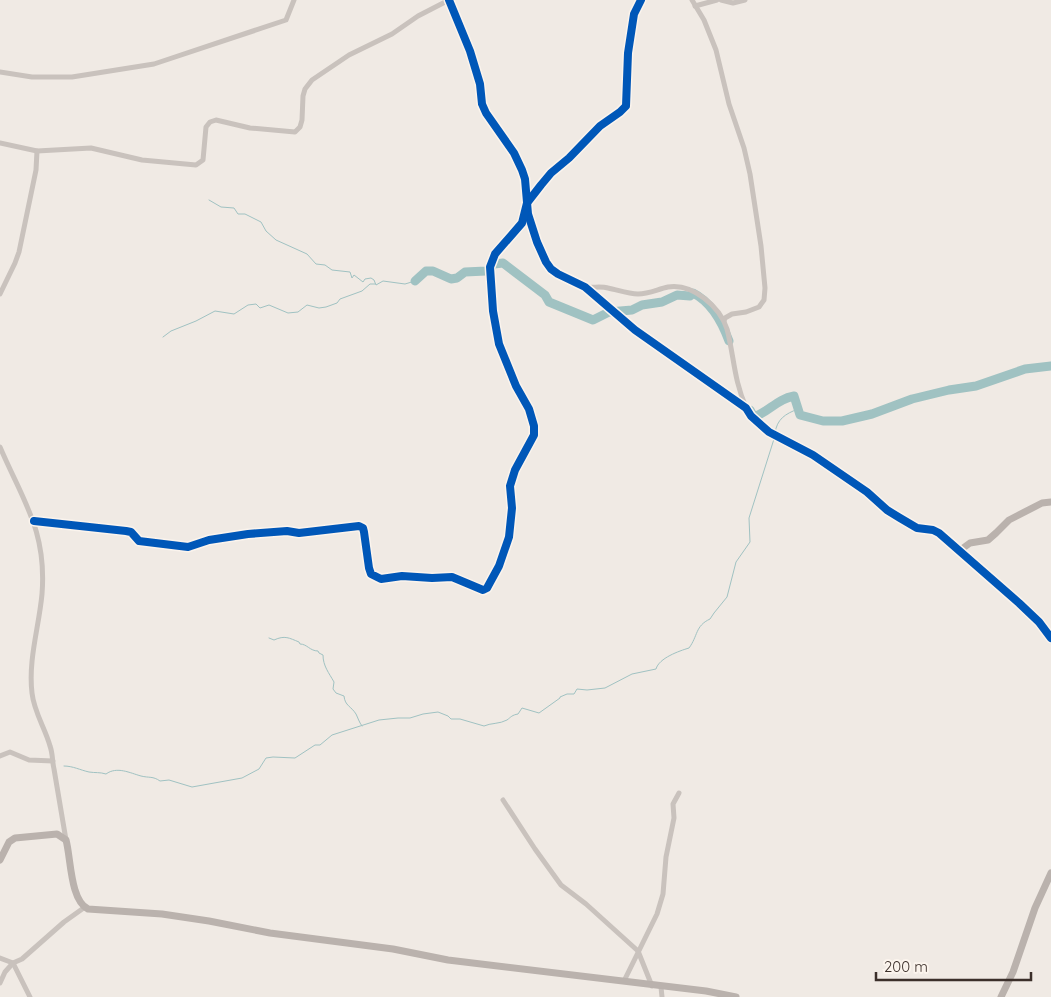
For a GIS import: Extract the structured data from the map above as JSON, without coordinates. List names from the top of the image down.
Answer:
{
  "scale_bar": "200 m"
}
